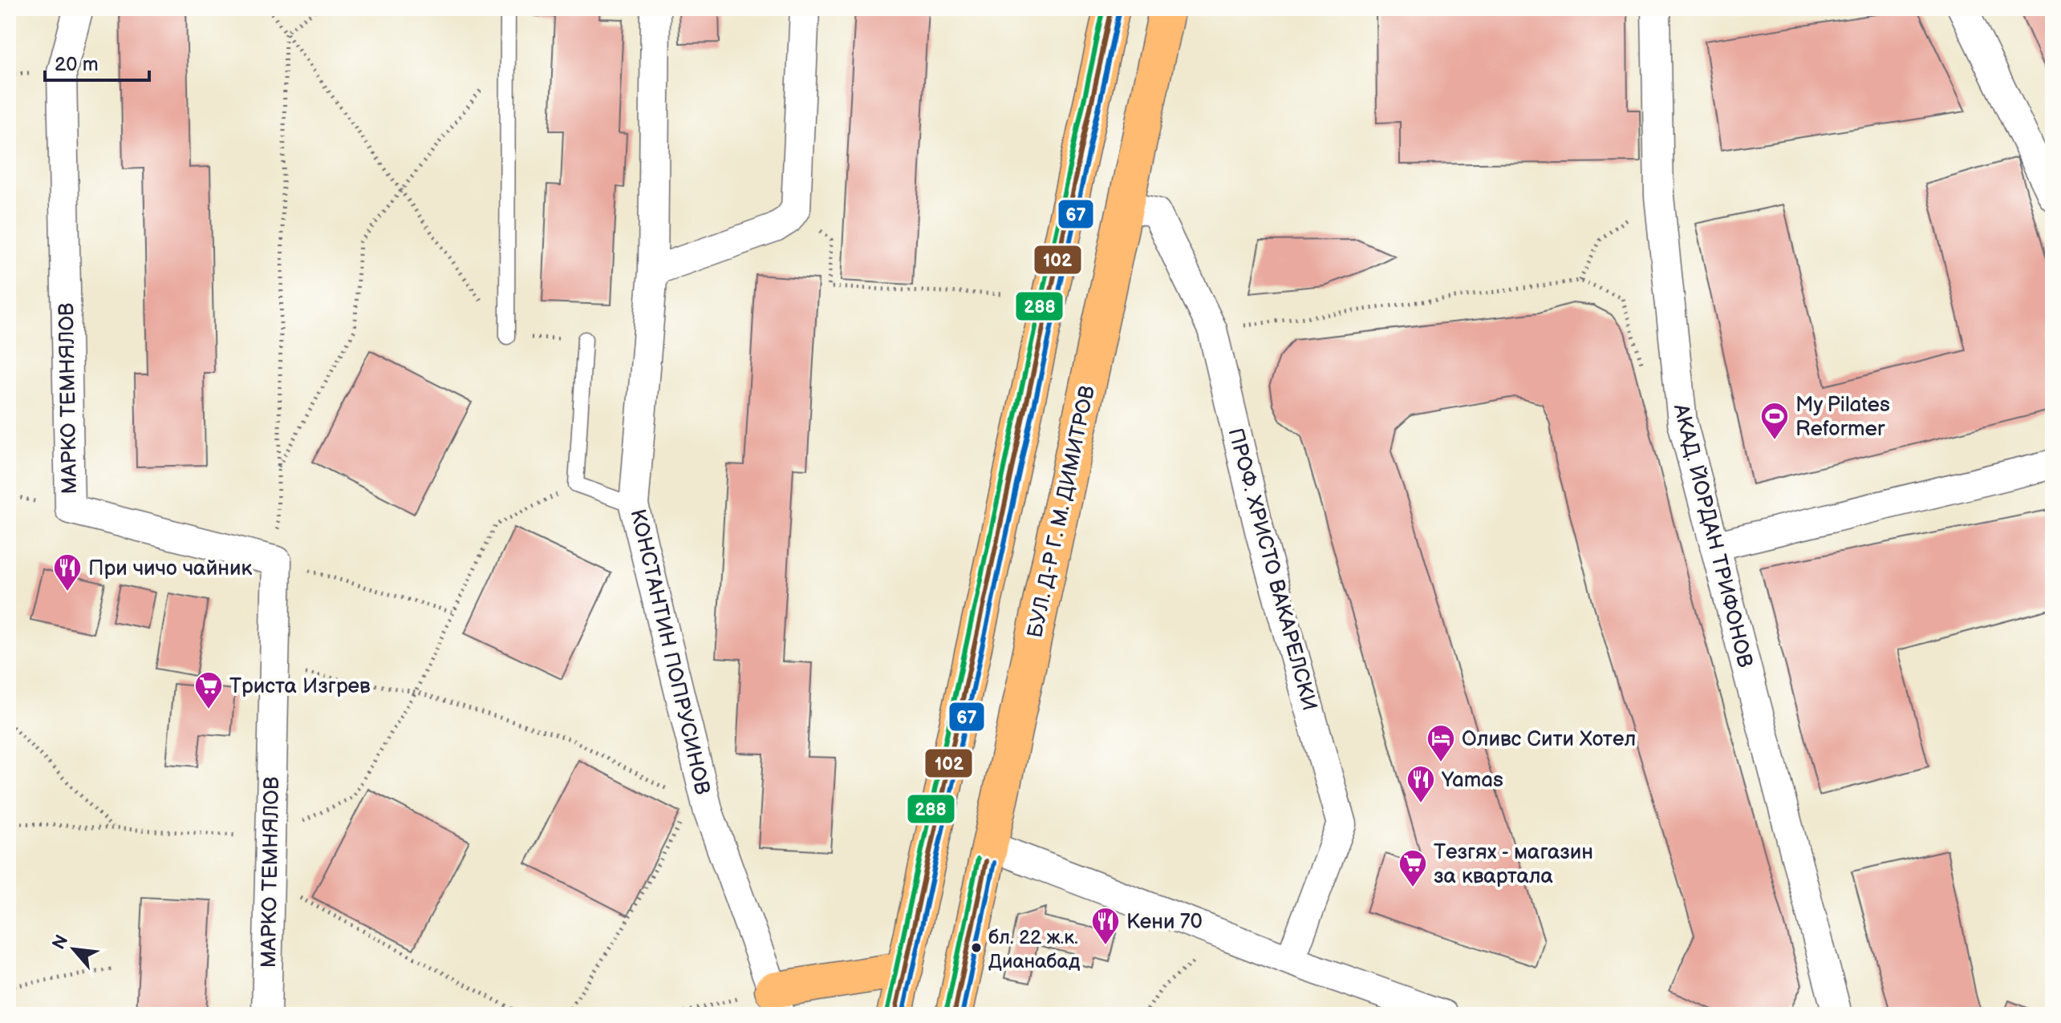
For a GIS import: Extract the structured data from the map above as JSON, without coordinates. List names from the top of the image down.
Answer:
{
  "streets": {
    "main road": ["БУЛ. Д-Р Г. М. ДИМИТРОВ"],
    "street": [
      "МАРКО ТЕМНЯЛОВ",
      "АКАД. ЙОРДАН ТРИФОНОВ",
      "ПРОФ. ХРИСТО ВАКАРЕЛСКИ",
      "КОНСТАНТИН ПОПРУСИНОВ"
    ]
  },
  "crossings": [
    ["БУЛ. Д-Р Г. М. ДИМИТРОВ", "ПРОФ. ХРИСТО ВАКАРЕЛСКИ"]
  ],
  "places": {
    "sports": ["My Pilates Reformer"],
    "restaurant": ["При чичо чайник", "Yamas", "Кени 70"],
    "supermarket": ["Триста Изгрев", "Тезгях - магазин за квартала"],
    "hotel": ["Оливс Сити Хотел"],
    "other": ["бл. 22 ж.к. Дианабад"]
  },
  "lines": ["transit line 102", "transit line 288", "transit line 67"],
  "scale_bar": "20 m",
  "north": "top left"
}
